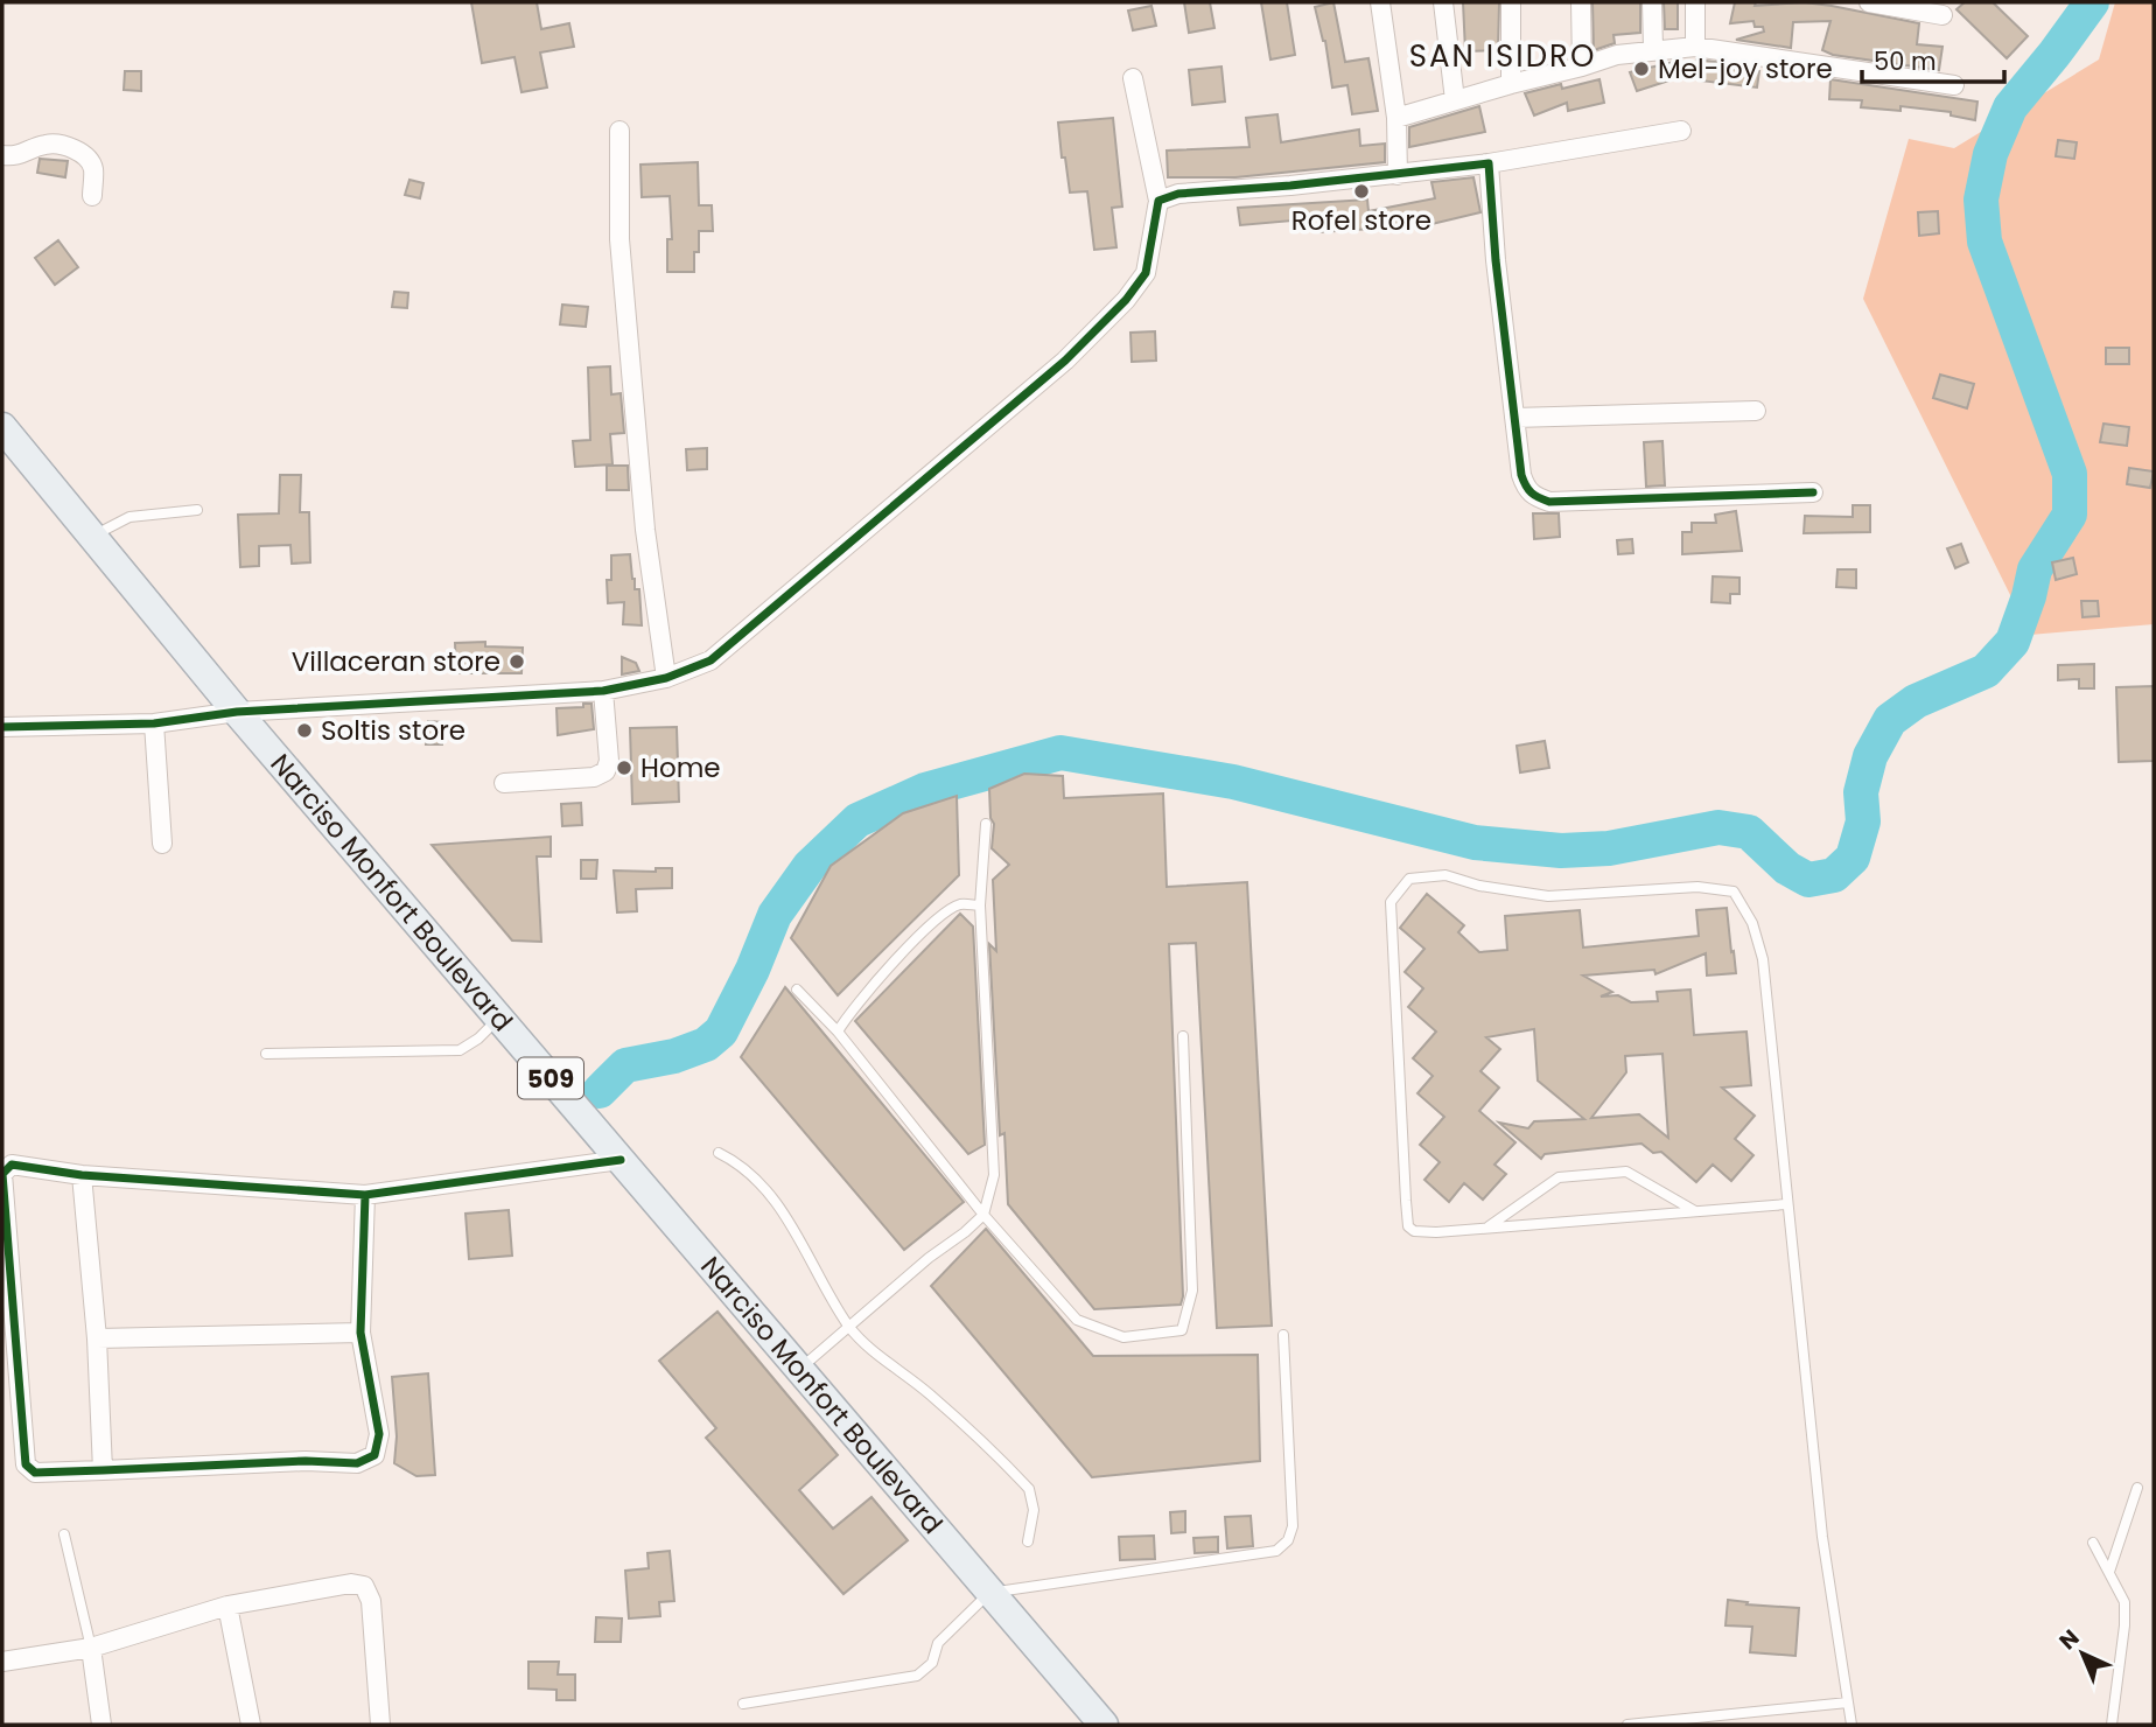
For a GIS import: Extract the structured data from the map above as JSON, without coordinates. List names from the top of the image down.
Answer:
{
  "streets": {
    "main road": ["Narciso Monfort Boulevard", "509"]
  },
  "districts": ["SAN ISIDRO"],
  "places": [
    "Mel-joy store",
    "Rofel store",
    "Villaceran store",
    "Soltis store",
    "Home"
  ],
  "scale_bar": "50 m",
  "north": "top left"
}
